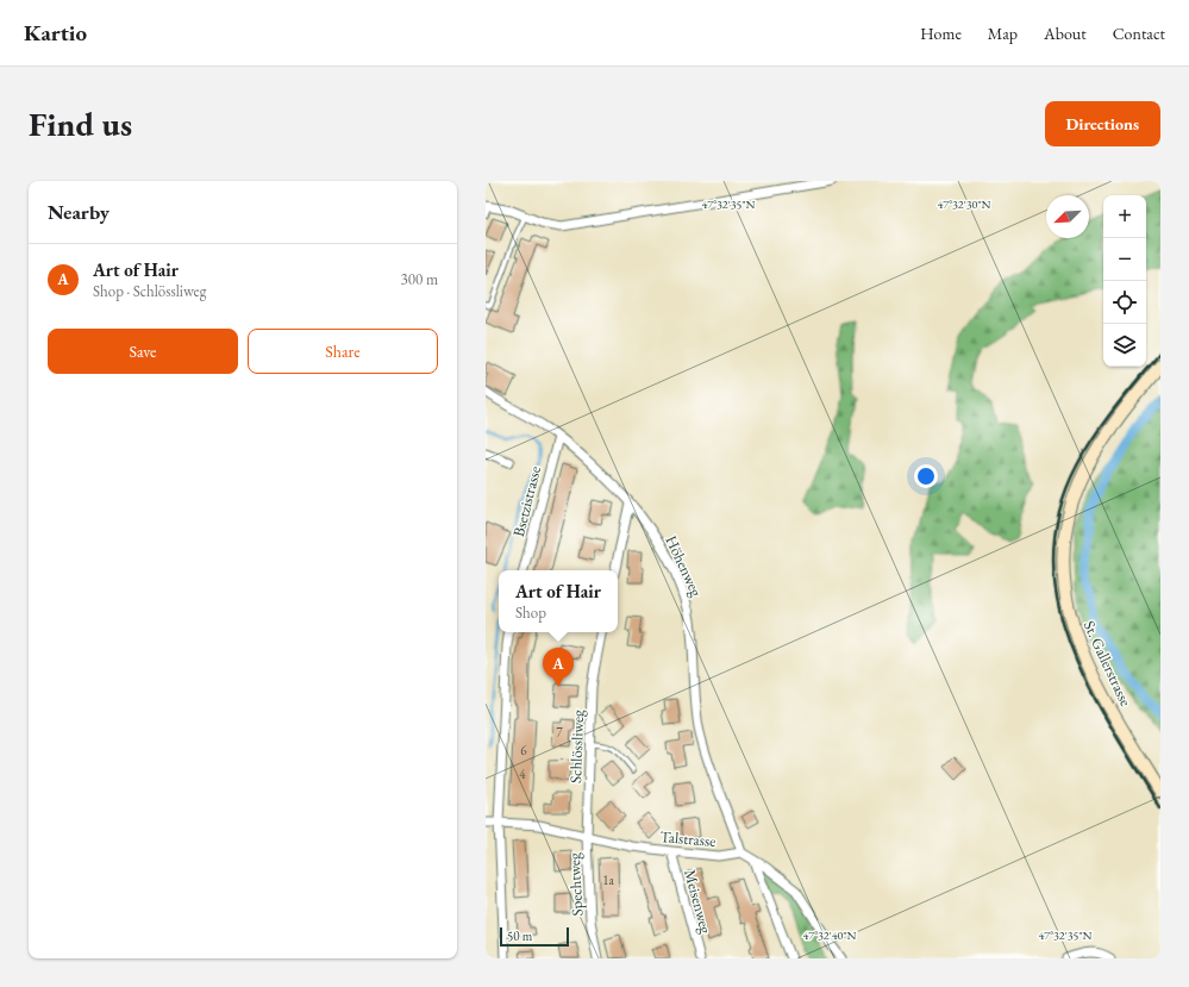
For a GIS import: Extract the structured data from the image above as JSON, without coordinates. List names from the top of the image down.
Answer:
{
  "streets": {
    "main road": ["St. Gallerstrasse"],
    "street": [
      "Bsetzistrasse",
      "Höhenweg",
      "Schlössliweg",
      "Talstrasse",
      "Spechtweg",
      "Meisenweg"
    ]
  },
  "crossings": [
    ["Bsetzistrasse", "Höhenweg"],
    ["Höhenweg", "Talstrasse"],
    ["Schlössliweg", "Talstrasse"],
    ["Schlössliweg", "Spechtweg"],
    ["Talstrasse", "Spechtweg"],
    ["Talstrasse", "Meisenweg"]
  ],
  "house_numbers": [
    "7",
    "6",
    "4",
    "1a"
  ],
  "scale_bar": "50 m",
  "north": "bottom left",
  "page": {
    "header": "Kartio",
    "nav": [
      "Home",
      "Map",
      "About",
      "Contact"
    ],
    "buttons": [
      "Directions",
      ["Save", "Share"]
    ],
    "title": "Find us",
    "heading": "Nearby",
    "map_buttons": ["+", "−"],
    "list": [
      {
        "mark": "A",
        "name": "Art of Hair",
        "note": "Shop · Schlössliweg",
        "value": "300 m"
      }
    ],
    "popup": ["Art of Hair", "Shop"],
    "pins": "A",
    "scale": "50 m"
  },
  "coordinates": ["47°32'30\"N", "47°32'35\"N", "47°32'40\"N"]
}
